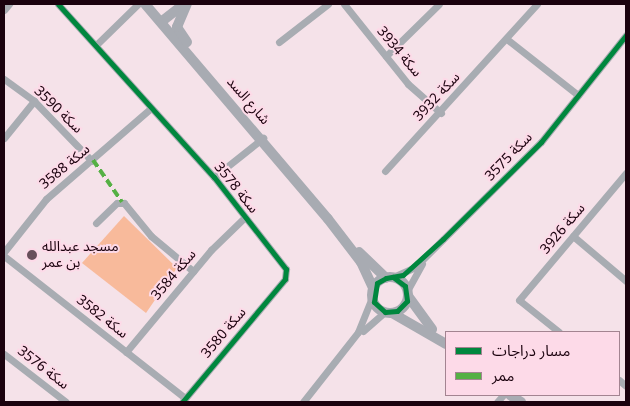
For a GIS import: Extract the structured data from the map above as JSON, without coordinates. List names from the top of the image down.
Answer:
{
  "streets": {
    "street": [
      "سكة 3934",
      "سكة 3932",
      "شارع السد",
      "سكة 3590",
      "سكة 3575",
      "سكة 3588",
      "سكة 3578",
      "سكة 3926",
      "سكة 3584",
      "سكة 3582",
      "سكة 3580",
      "سكة 3576"
    ]
  },
  "crossings": [
    ["سكة 3934", "سكة 3932"],
    ["شارع السد", "سكة 3575"],
    ["شارع السد", "سكة 3578"],
    ["سكة 3590", "سكة 3588"],
    ["سكة 3588", "سكة 3578"],
    ["سكة 3588", "سكة 3582"],
    ["سكة 3578", "سكة 3584"],
    ["سكة 3578", "سكة 3580"],
    ["سكة 3584", "سكة 3582"],
    ["سكة 3582", "سكة 3580"]
  ],
  "places": ["مسجد عبدالله بن عمر"],
  "legend": ["مسار دراجات", "ممر"]
}
